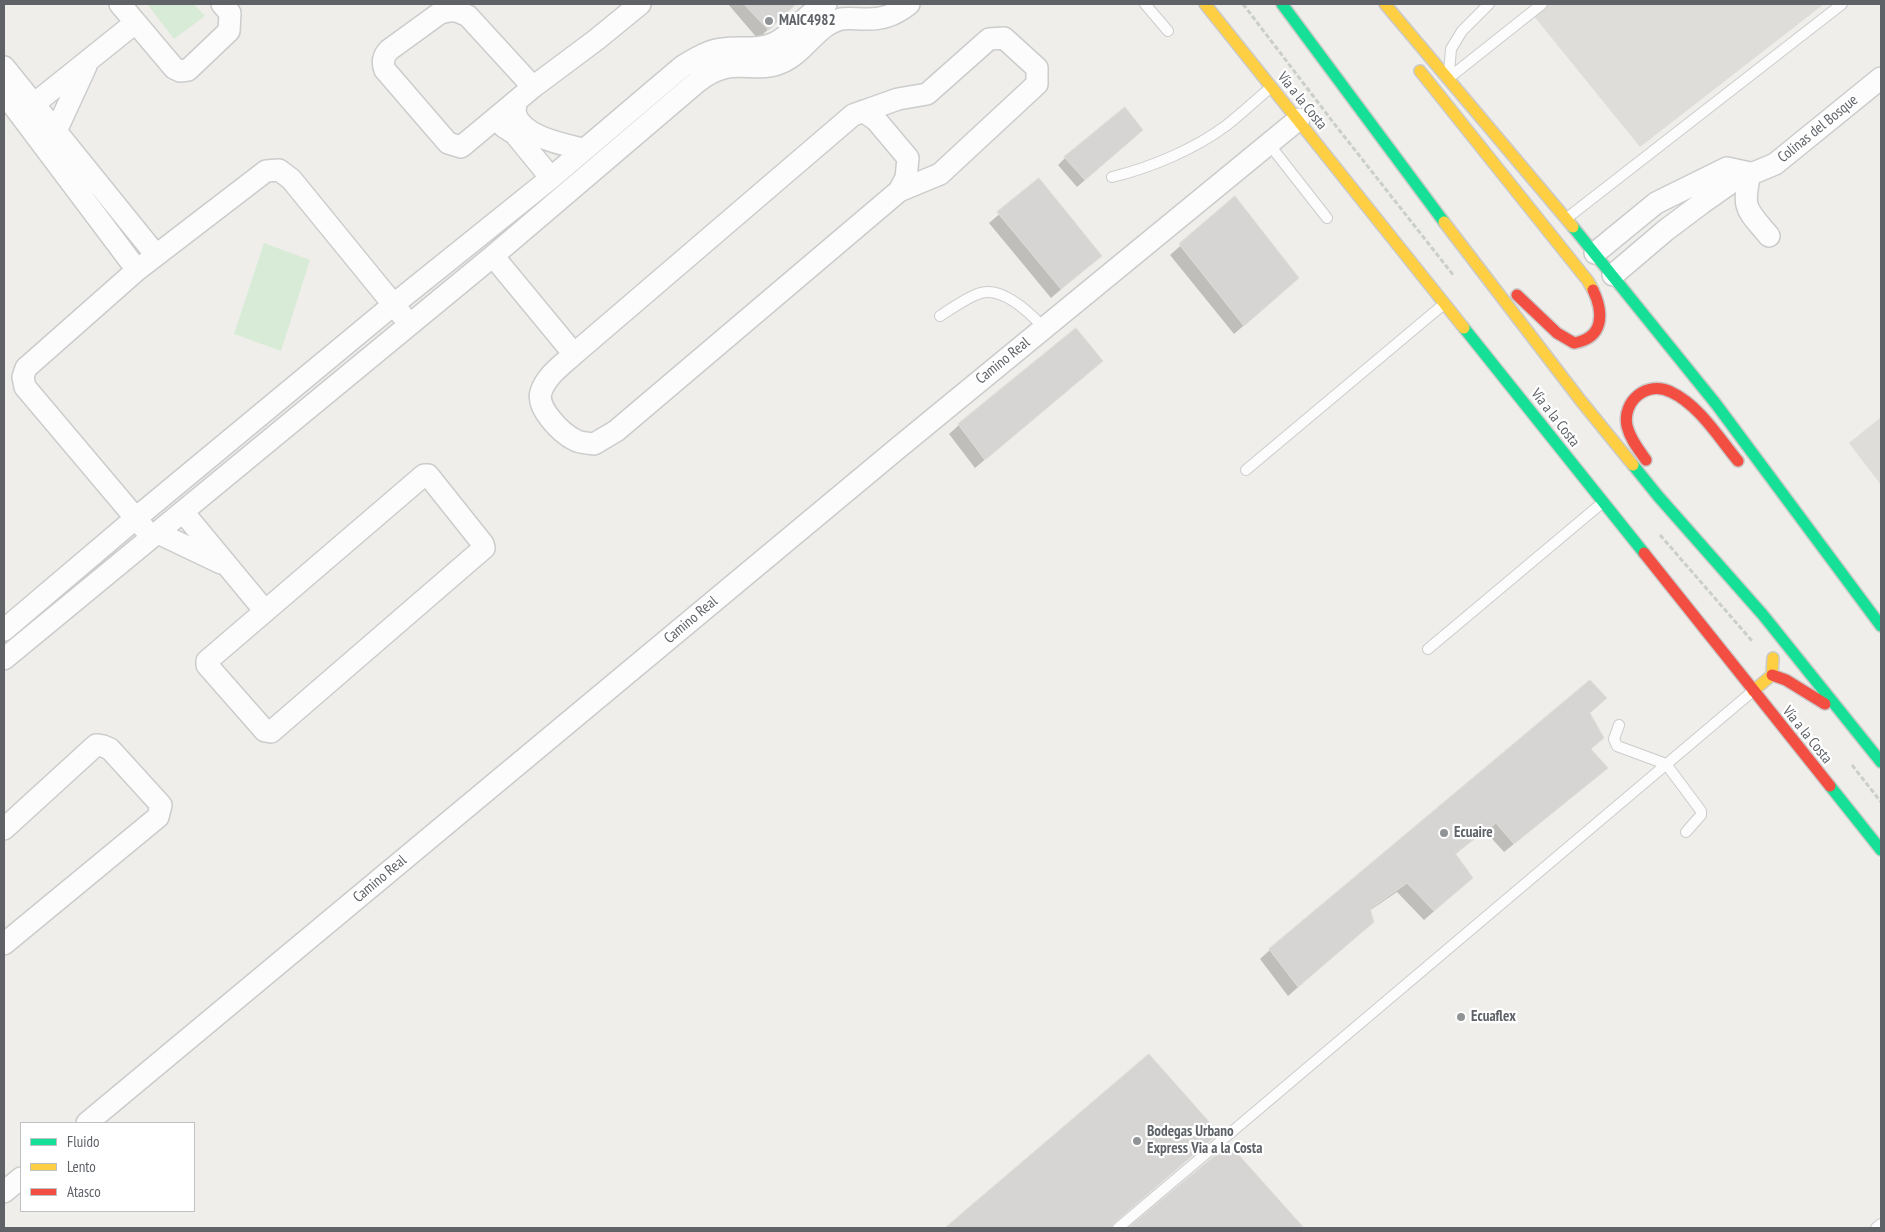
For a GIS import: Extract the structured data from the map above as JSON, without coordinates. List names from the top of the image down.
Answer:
{
  "streets": {
    "main road": ["Vía a la Costa"],
    "street": ["Colinas del Bosque", "Camino Real"]
  },
  "crossings": [
    ["Vía a la Costa", "Camino Real"]
  ],
  "places": [
    "MAIC4982",
    "Ecuaire",
    "Ecuaflex",
    "Bodegas Urbano Express Via a la Costa"
  ],
  "legend": ["Fluido", "Lento", "Atasco"]
}
